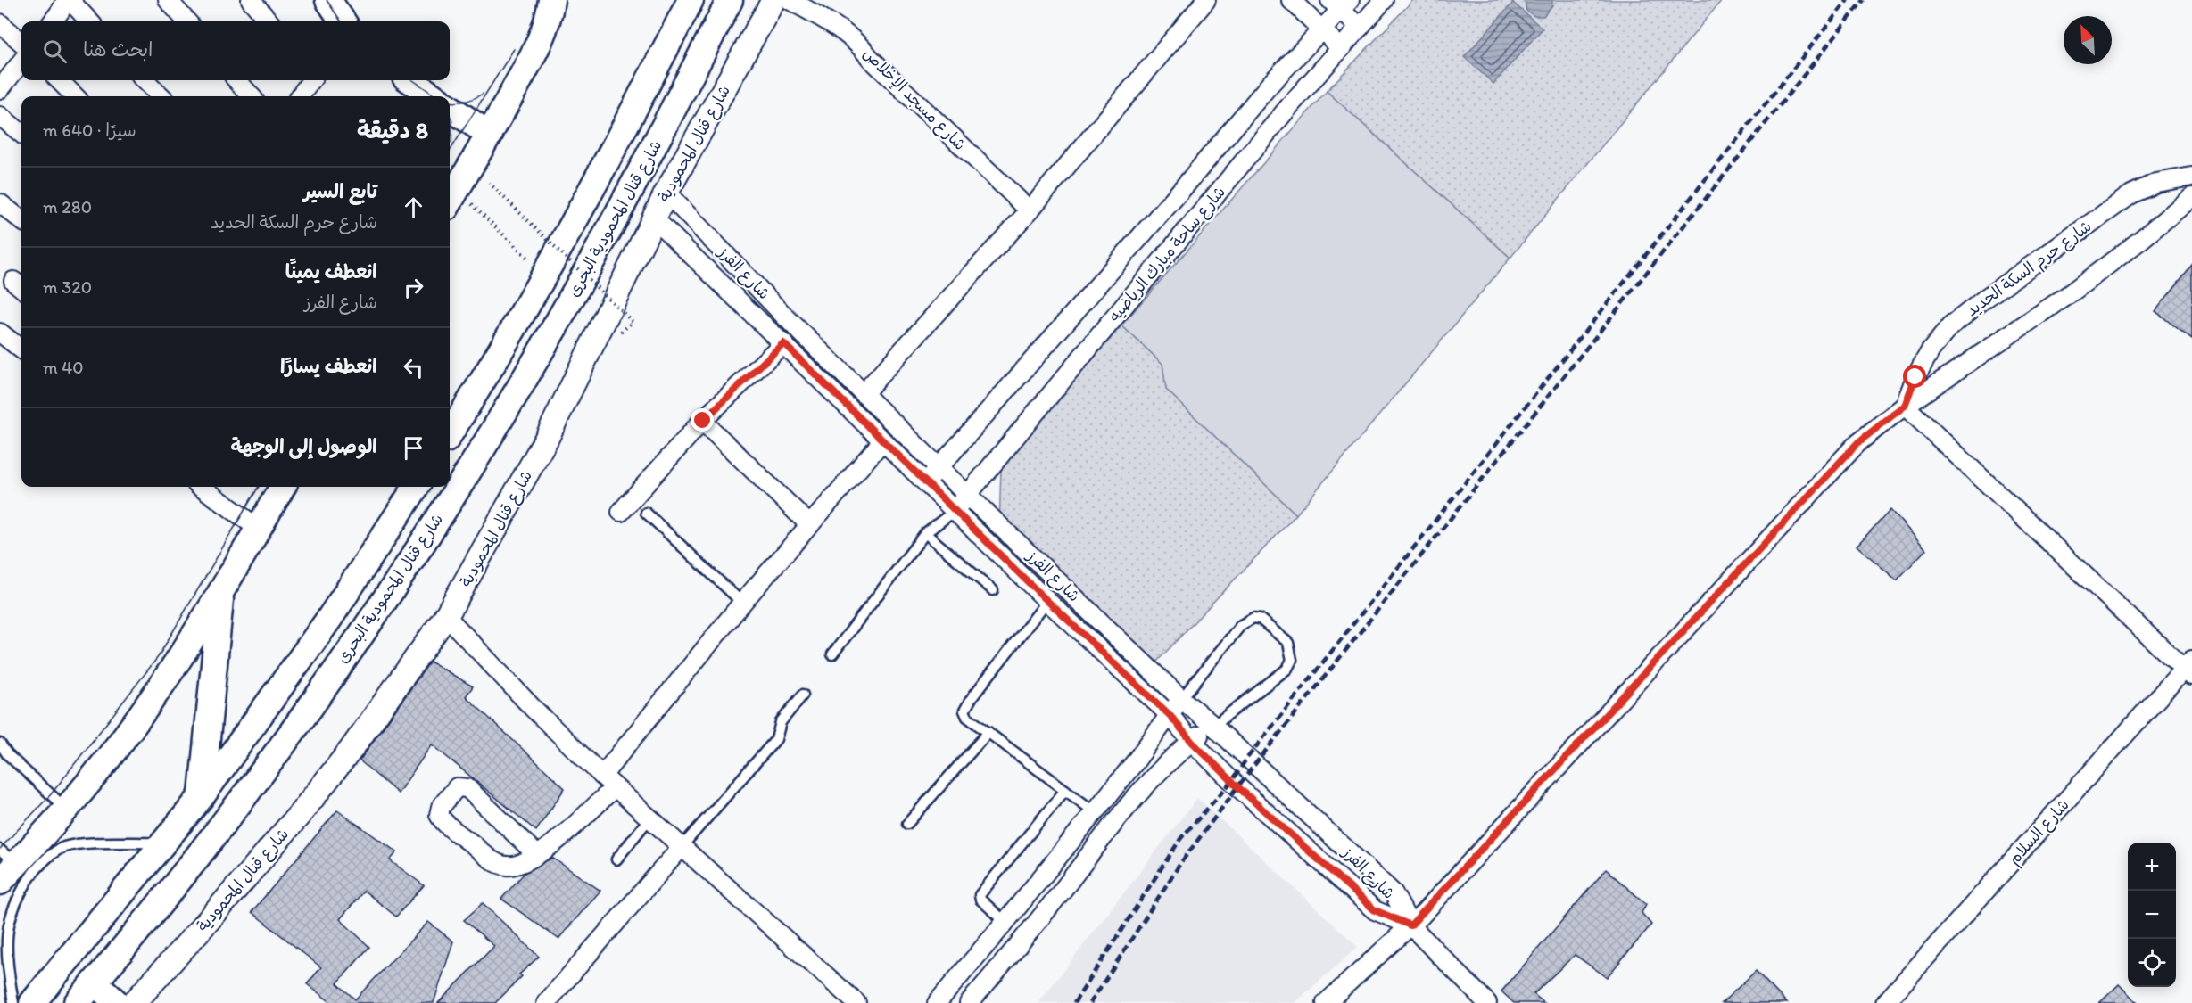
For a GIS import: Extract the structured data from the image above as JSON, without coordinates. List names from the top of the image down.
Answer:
{
  "streets": {
    "main road": ["شارع قنال المحمودية البحرى"],
    "street": [
      "شارع مسجد الإخلاص",
      "شارع قنال المحمودية",
      "شارع ساحة مبارك الرياضيه",
      "شارع حرم السكة الحديد",
      "شارع الفرز",
      "شارع السلام"
    ]
  },
  "crossings": [
    ["شارع قنال المحمودية", "شارع الفرز"],
    ["شارع ساحة مبارك الرياضيه", "شارع الفرز"]
  ],
  "north": "top left",
  "page": {
    "search": "ابحث هنا",
    "heading": ["8 دقيقة", "سيرًا · 640 m"],
    "list": [
      ["تابع السير", "شارع حرم السكة الحديد", "280 m"],
      ["انعطف يمينًا", "شارع الفرز", "320 m"],
      ["انعطف يسارًا", "40 m"],
      "الوصول إلى الوجهة"
    ],
    "map_buttons": ["+", "−"]
  }
}
